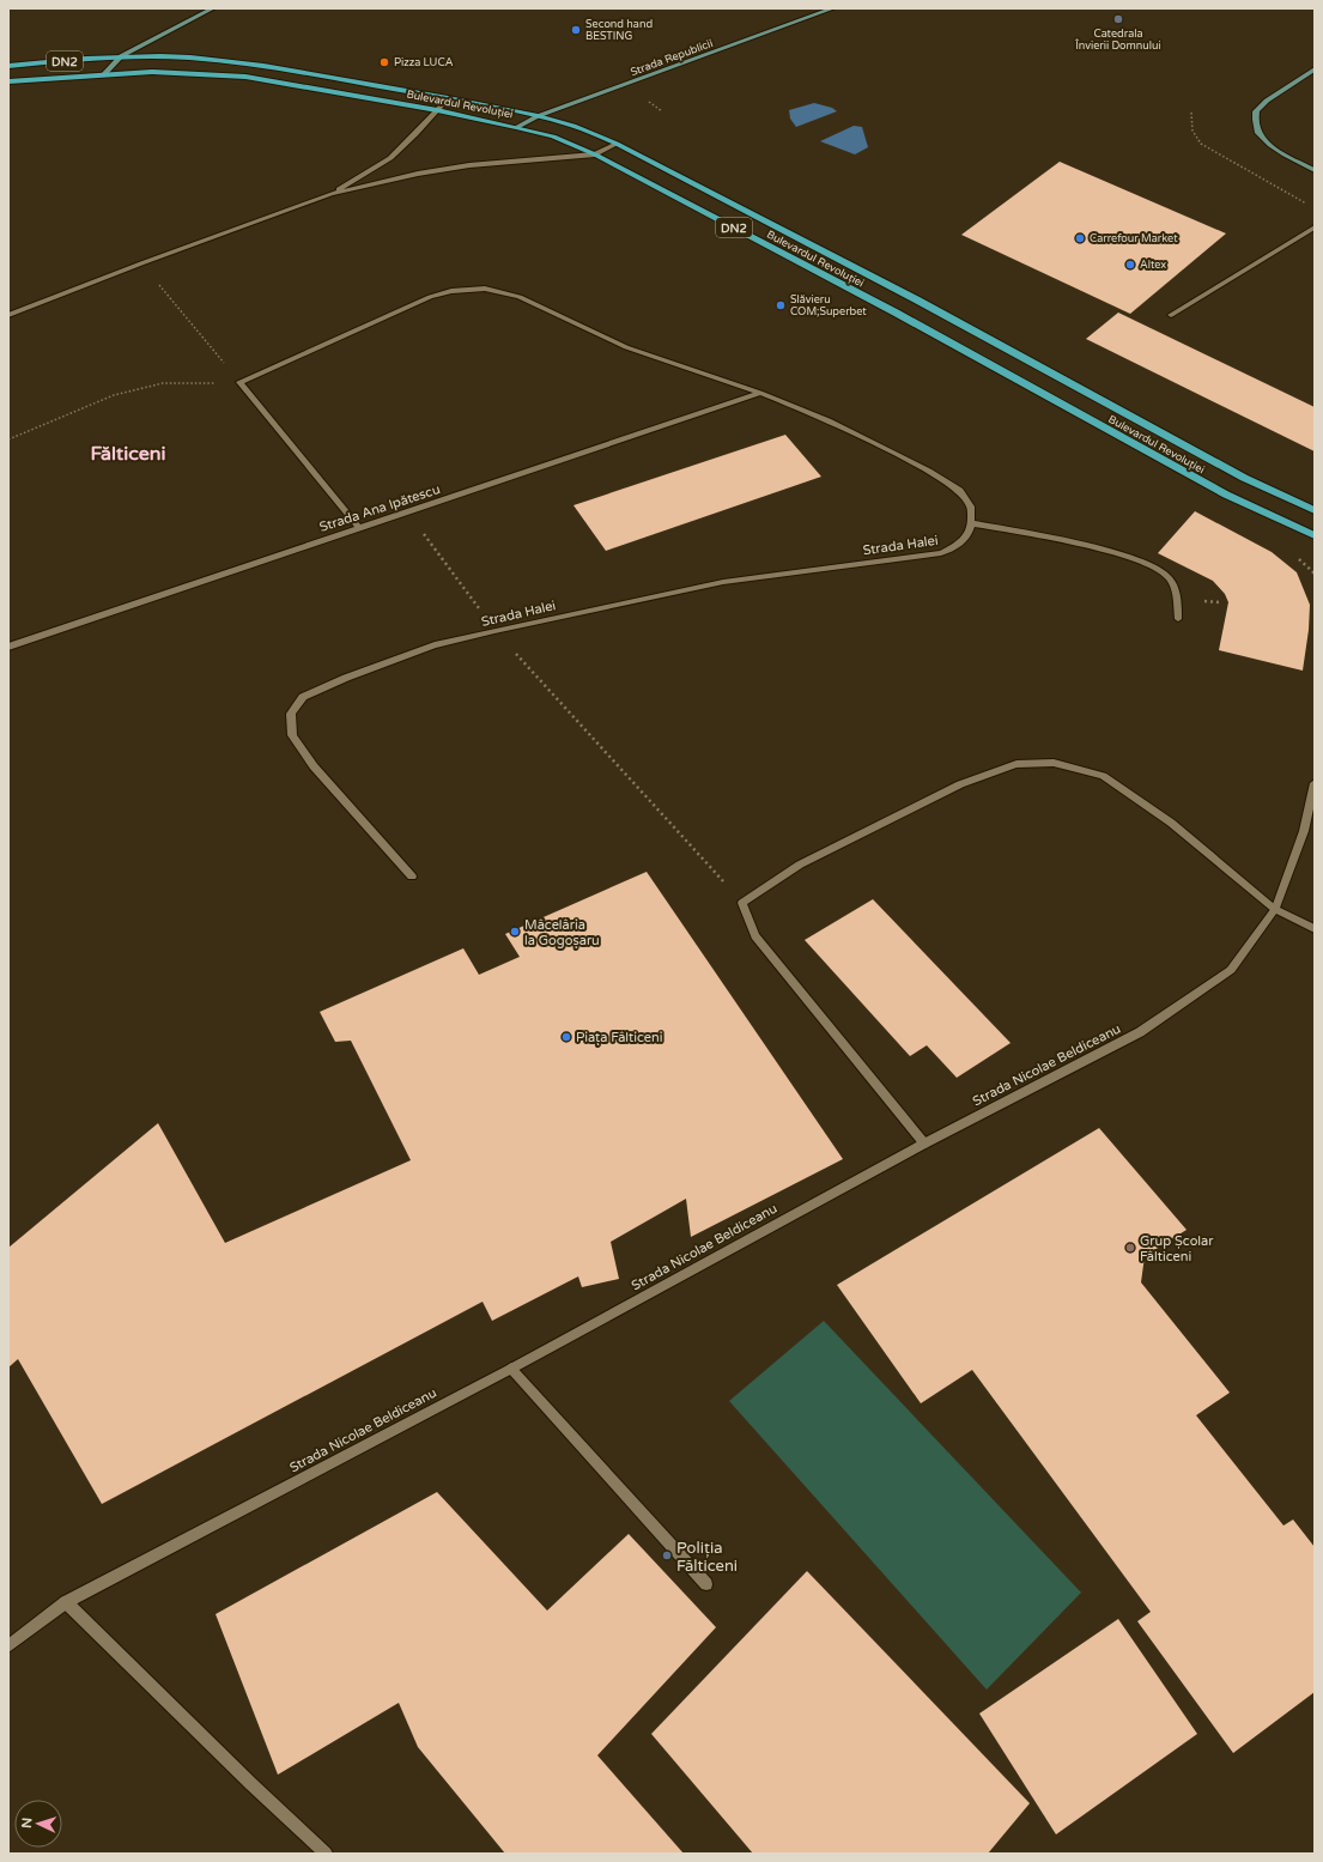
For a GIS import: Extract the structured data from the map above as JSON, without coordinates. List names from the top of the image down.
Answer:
{
  "streets": {
    "main road": ["Strada Republicii", "DN2", "Bulevardul Revoluției"],
    "street": ["Strada Ana Ipătescu", "Strada Halei", "Strada Nicolae Beldiceanu"]
  },
  "crossings": [
    ["Strada Republicii", "Bulevardul Revoluției"],
    ["DN2", "Bulevardul Revoluției"]
  ],
  "districts": ["Fălticeni"],
  "places": [
    "Catedrala Învierii Domnului",
    "Second hand BESTING",
    "Pizza LUCA",
    "Carrefour Market",
    "Altex",
    "Slăvieru COM;Superbet",
    "Măcelăria la Gogoșaru",
    "Piața Fălticeni",
    "Grup Școlar Fălticeni",
    "Poliția Fălticeni"
  ],
  "north": "left"
}
